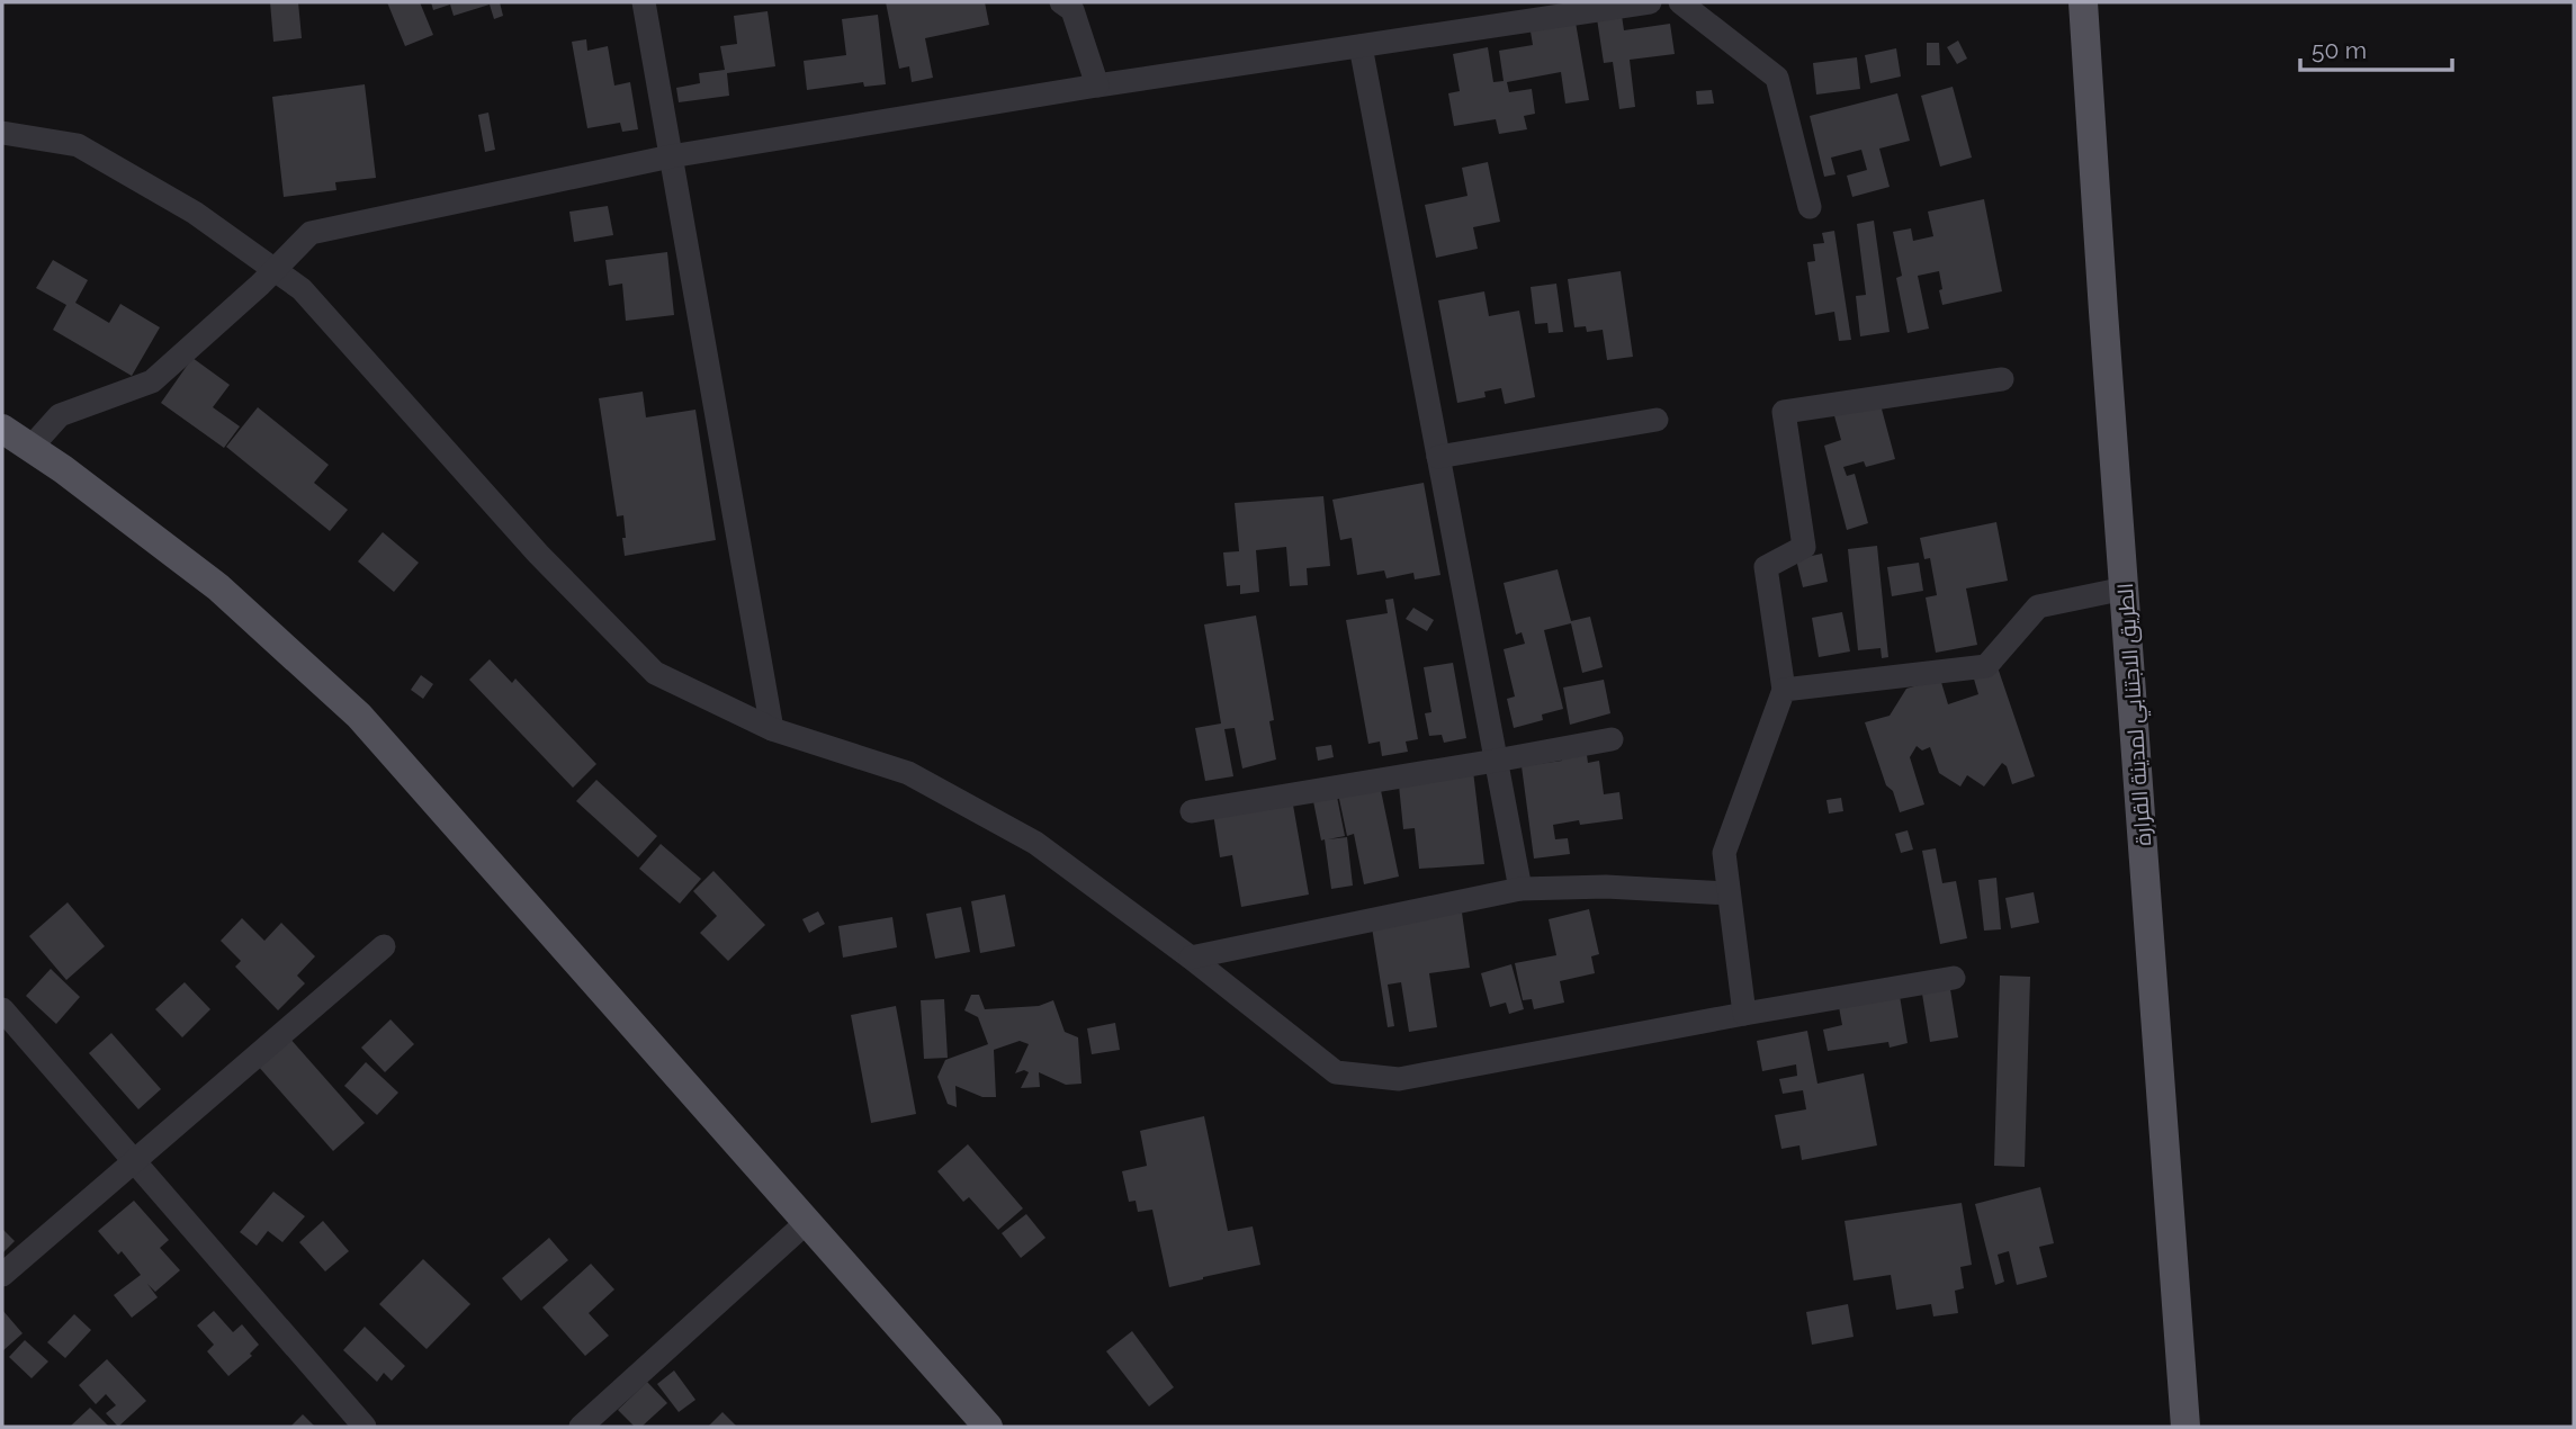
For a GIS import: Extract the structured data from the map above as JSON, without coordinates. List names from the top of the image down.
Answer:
{
  "streets": {
    "main road": ["الطريق الاجتنابي لمدينة القرارة"]
  },
  "scale_bar": "50 m"
}
